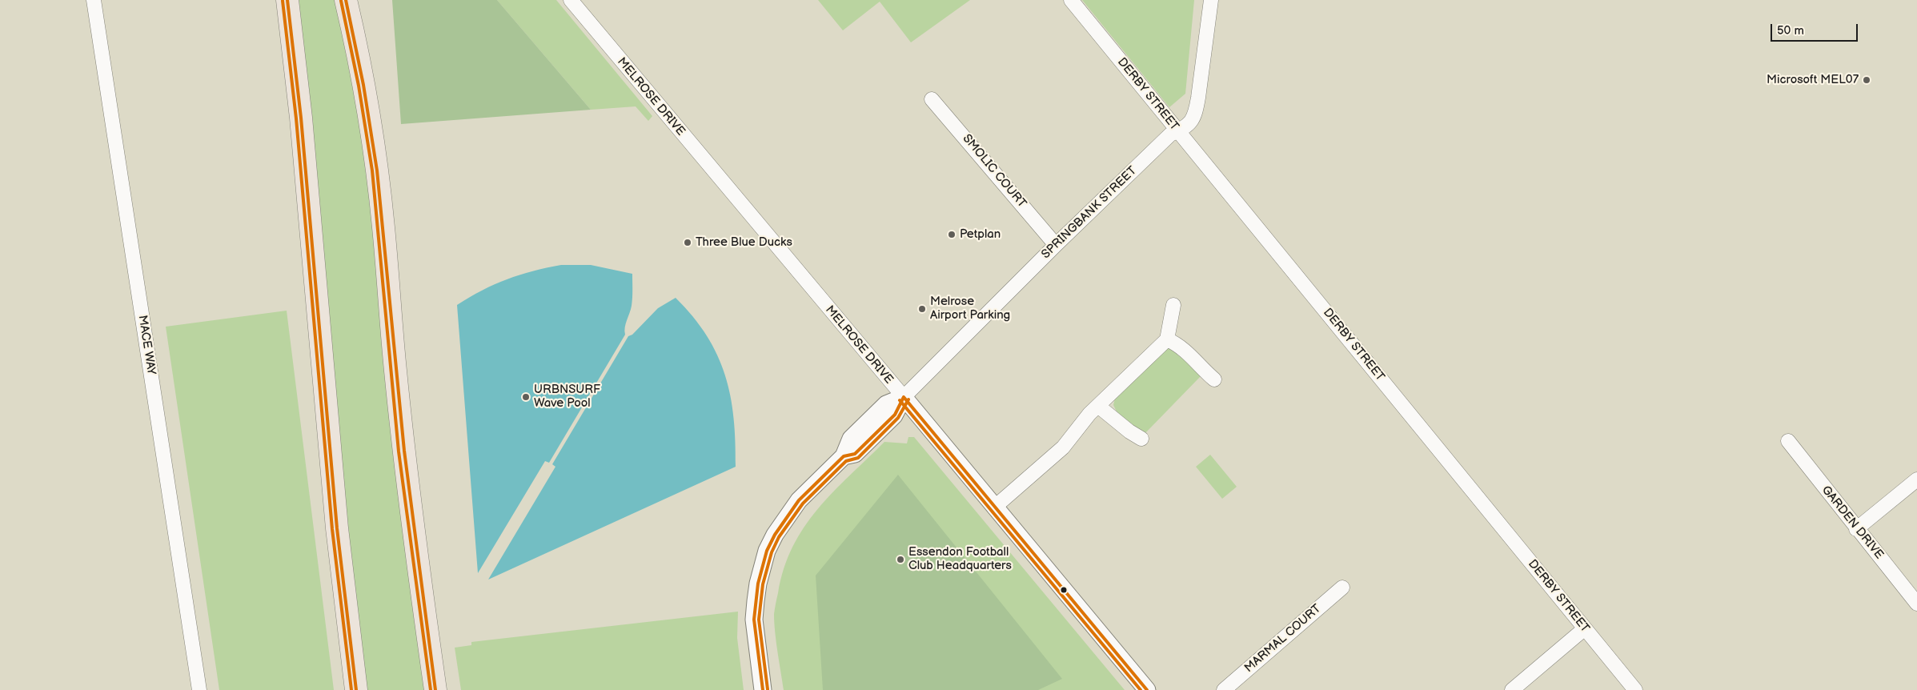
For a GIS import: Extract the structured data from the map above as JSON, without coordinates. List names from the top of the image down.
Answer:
{
  "streets": {
    "street": [
      "DERBY STREET",
      "MELROSE DRIVE",
      "SMOLIC COURT",
      "SPRINGBANK STREET",
      "MACE WAY",
      "GARDEN DRIVE",
      "MARMAL COURT"
    ]
  },
  "crossings": [
    ["DERBY STREET", "SPRINGBANK STREET"],
    ["MELROSE DRIVE", "SPRINGBANK STREET"],
    ["SMOLIC COURT", "SPRINGBANK STREET"]
  ],
  "places": [
    "Microsoft MEL07",
    "Petplan",
    "Three Blue Ducks",
    "Melrose Airport Parking",
    "URBNSURF Wave Pool",
    "Essendon Football Club Headquarters"
  ],
  "scale_bar": "50 m"
}
